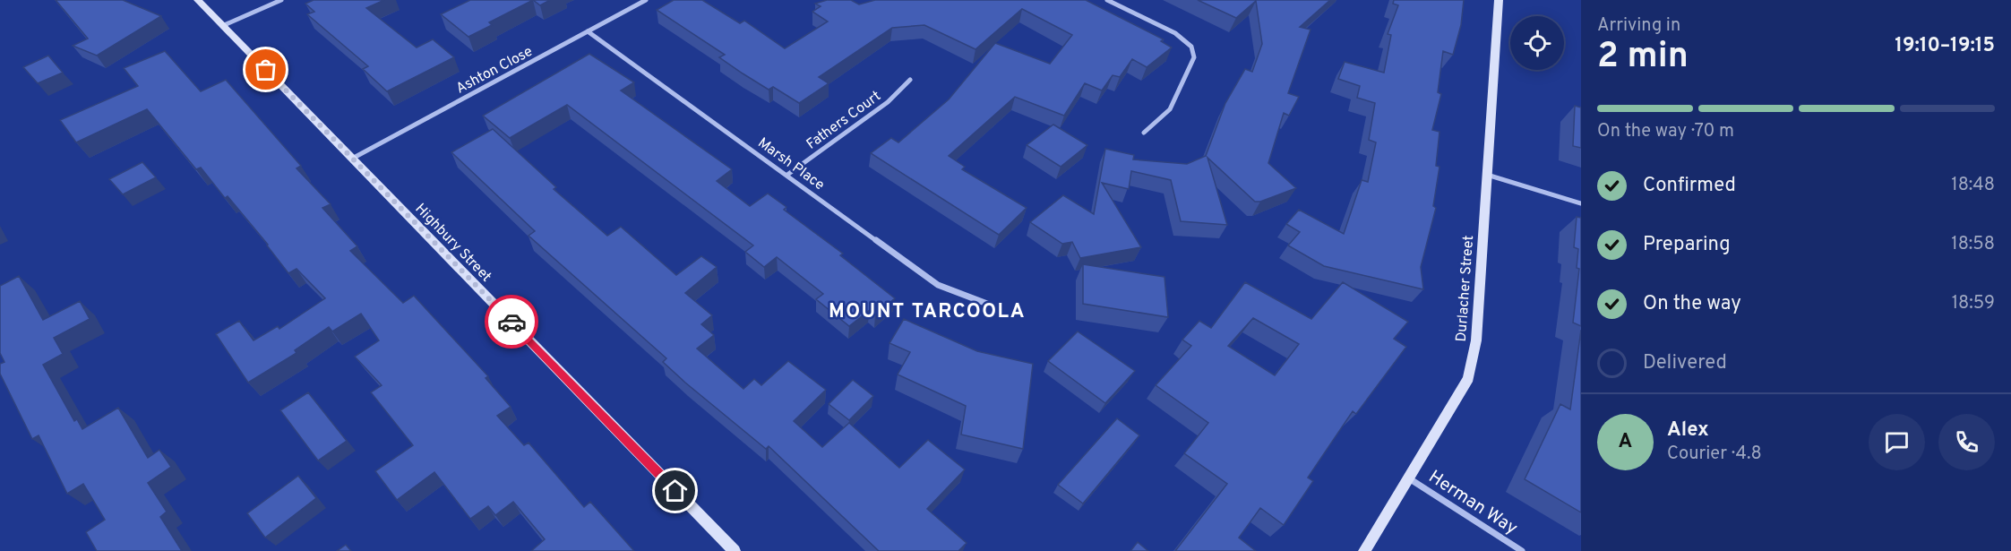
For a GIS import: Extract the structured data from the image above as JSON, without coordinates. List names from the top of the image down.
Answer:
{
  "streets": {
    "street": [
      "Ashton Close",
      "Fathers Court",
      "Marsh Place",
      "Highbury Street",
      "Durlacher Street",
      "Herman Way"
    ]
  },
  "crossings": [
    ["Ashton Close", "Marsh Place"],
    ["Ashton Close", "Highbury Street"],
    ["Fathers Court", "Marsh Place"],
    ["Durlacher Street", "Herman Way"]
  ],
  "districts": ["MOUNT TARCOOLA"],
  "page": {
    "heading": ["2 min", "Arriving in", "19:10–19:15"],
    "panel": ["Alex", "Courier · 4.8"],
    "bar": "On the way · 70 m",
    "list": [
      ["Confirmed", "18:48"],
      ["Preparing", "18:58"],
      ["On the way", "18:59"],
      "Delivered"
    ],
    "round": "A"
  }
}
